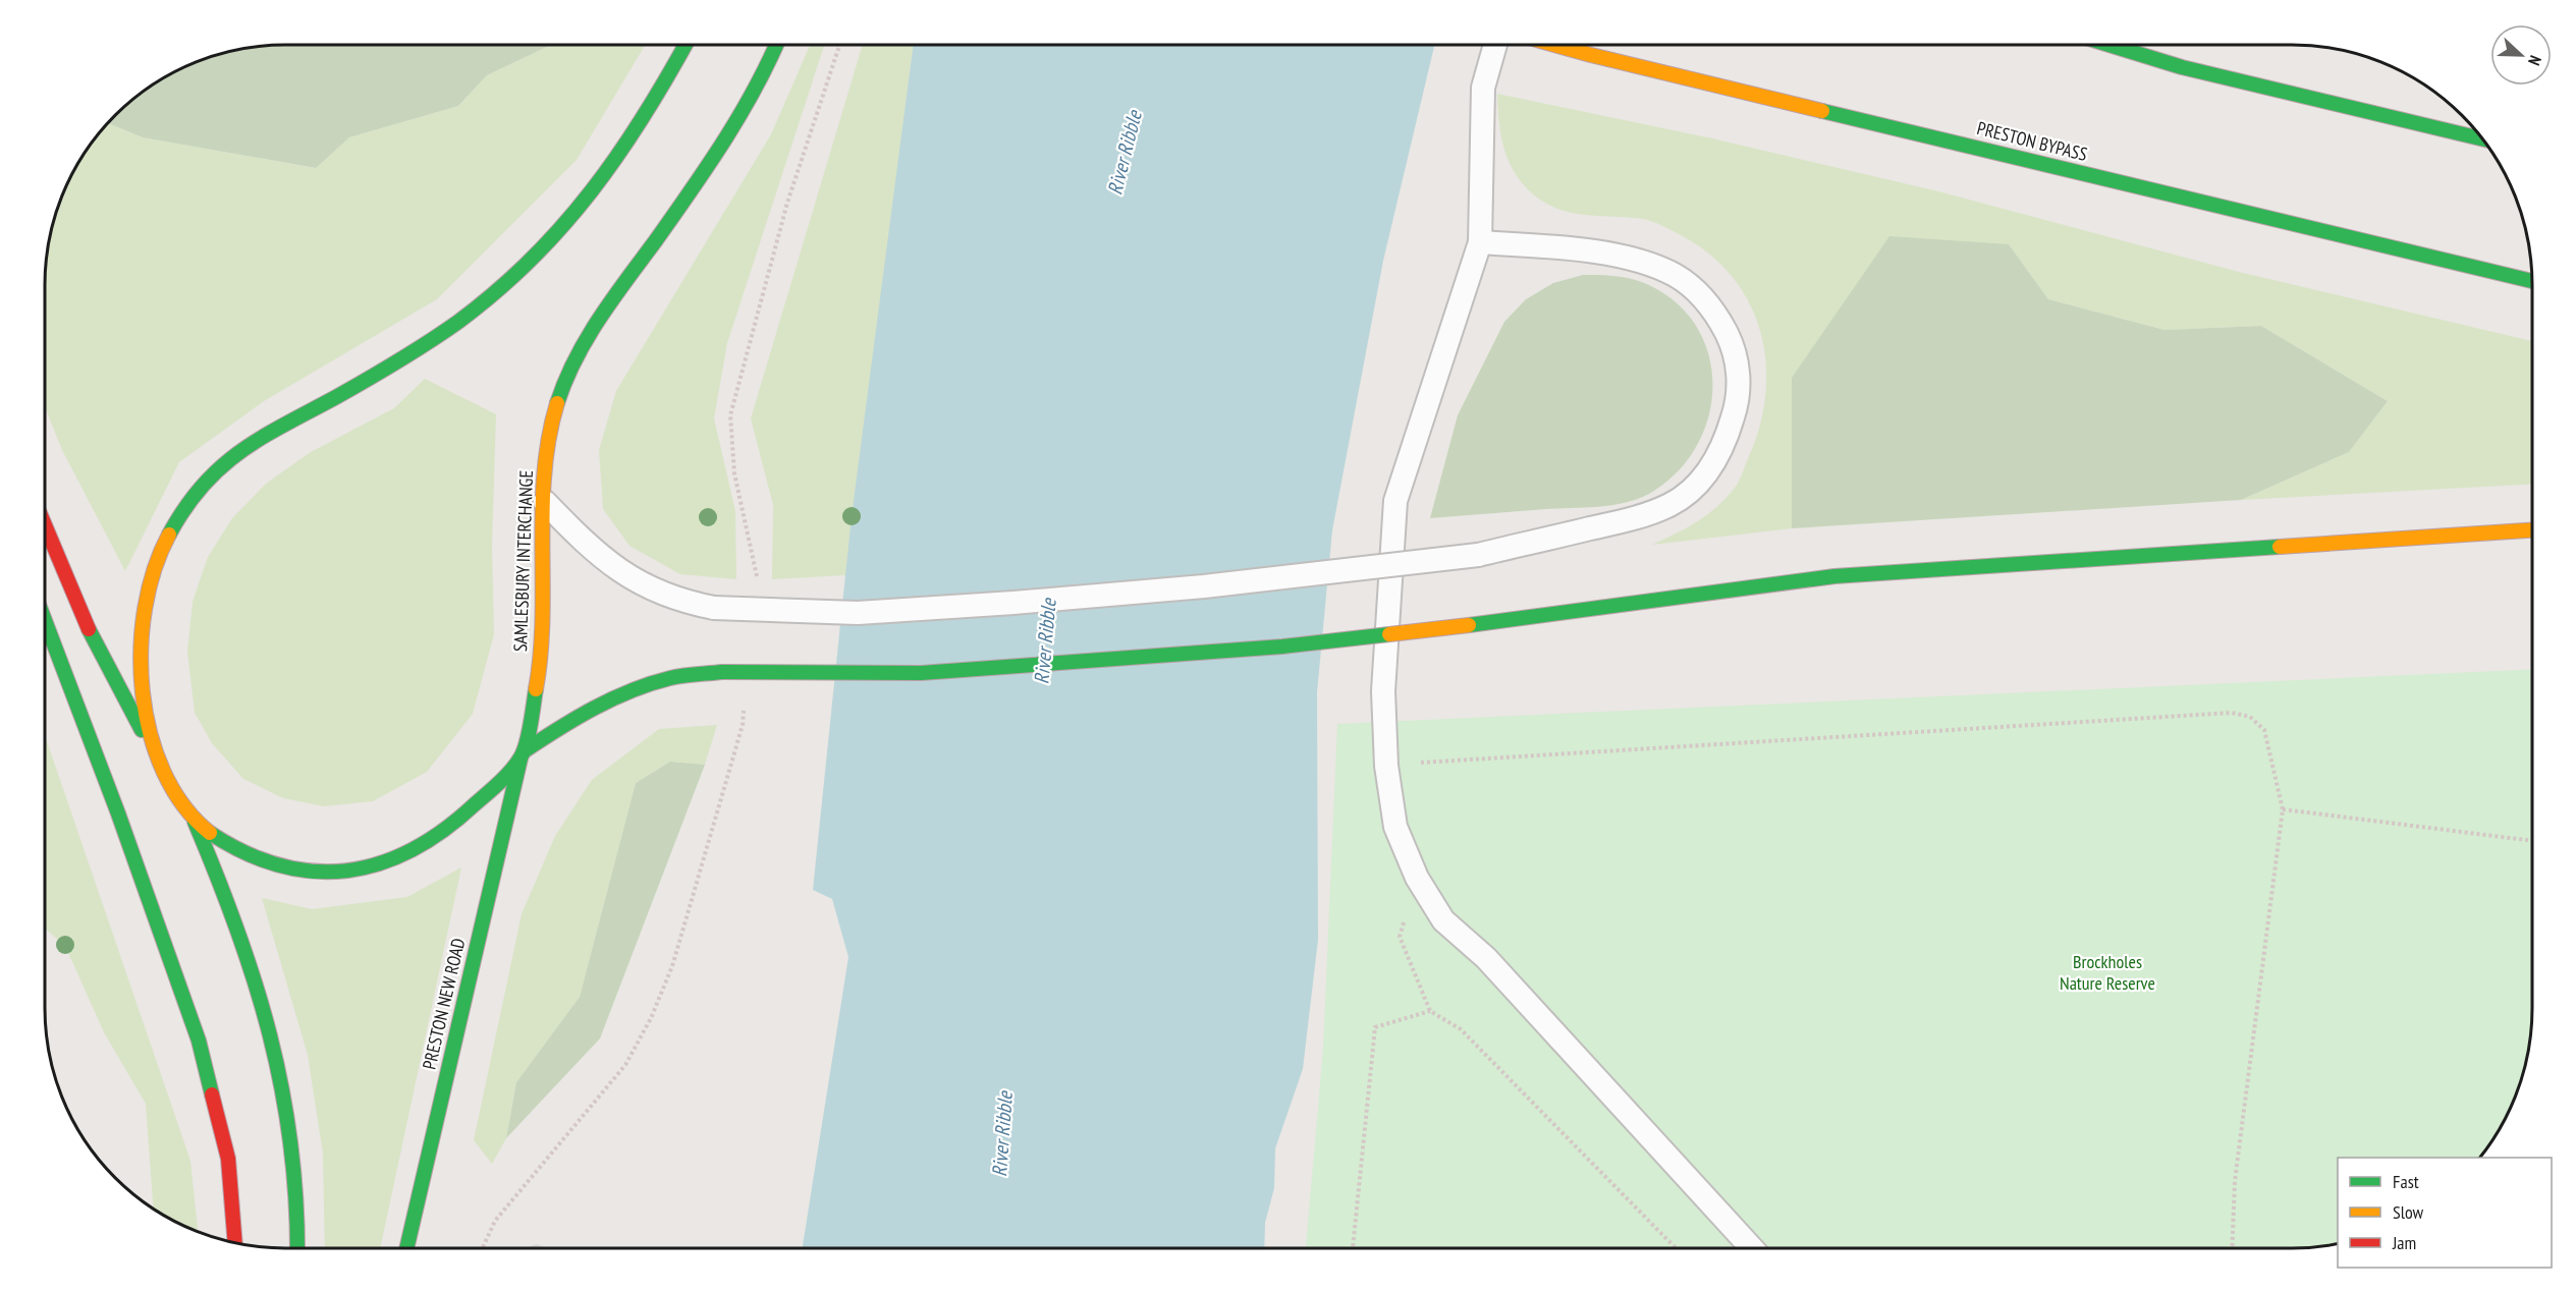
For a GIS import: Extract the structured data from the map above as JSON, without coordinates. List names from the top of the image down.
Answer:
{
  "streets": {
    "highway": ["PRESTON BYPASS", "SAMLESBURY INTERCHANGE", "PRESTON NEW ROAD"]
  },
  "crossings": [
    ["SAMLESBURY INTERCHANGE", "PRESTON NEW ROAD"]
  ],
  "water": ["River Ribble"],
  "parks": ["Brockholes Nature Reserve"],
  "legend": ["Fast", "Slow", "Jam"],
  "north": "right"
}
